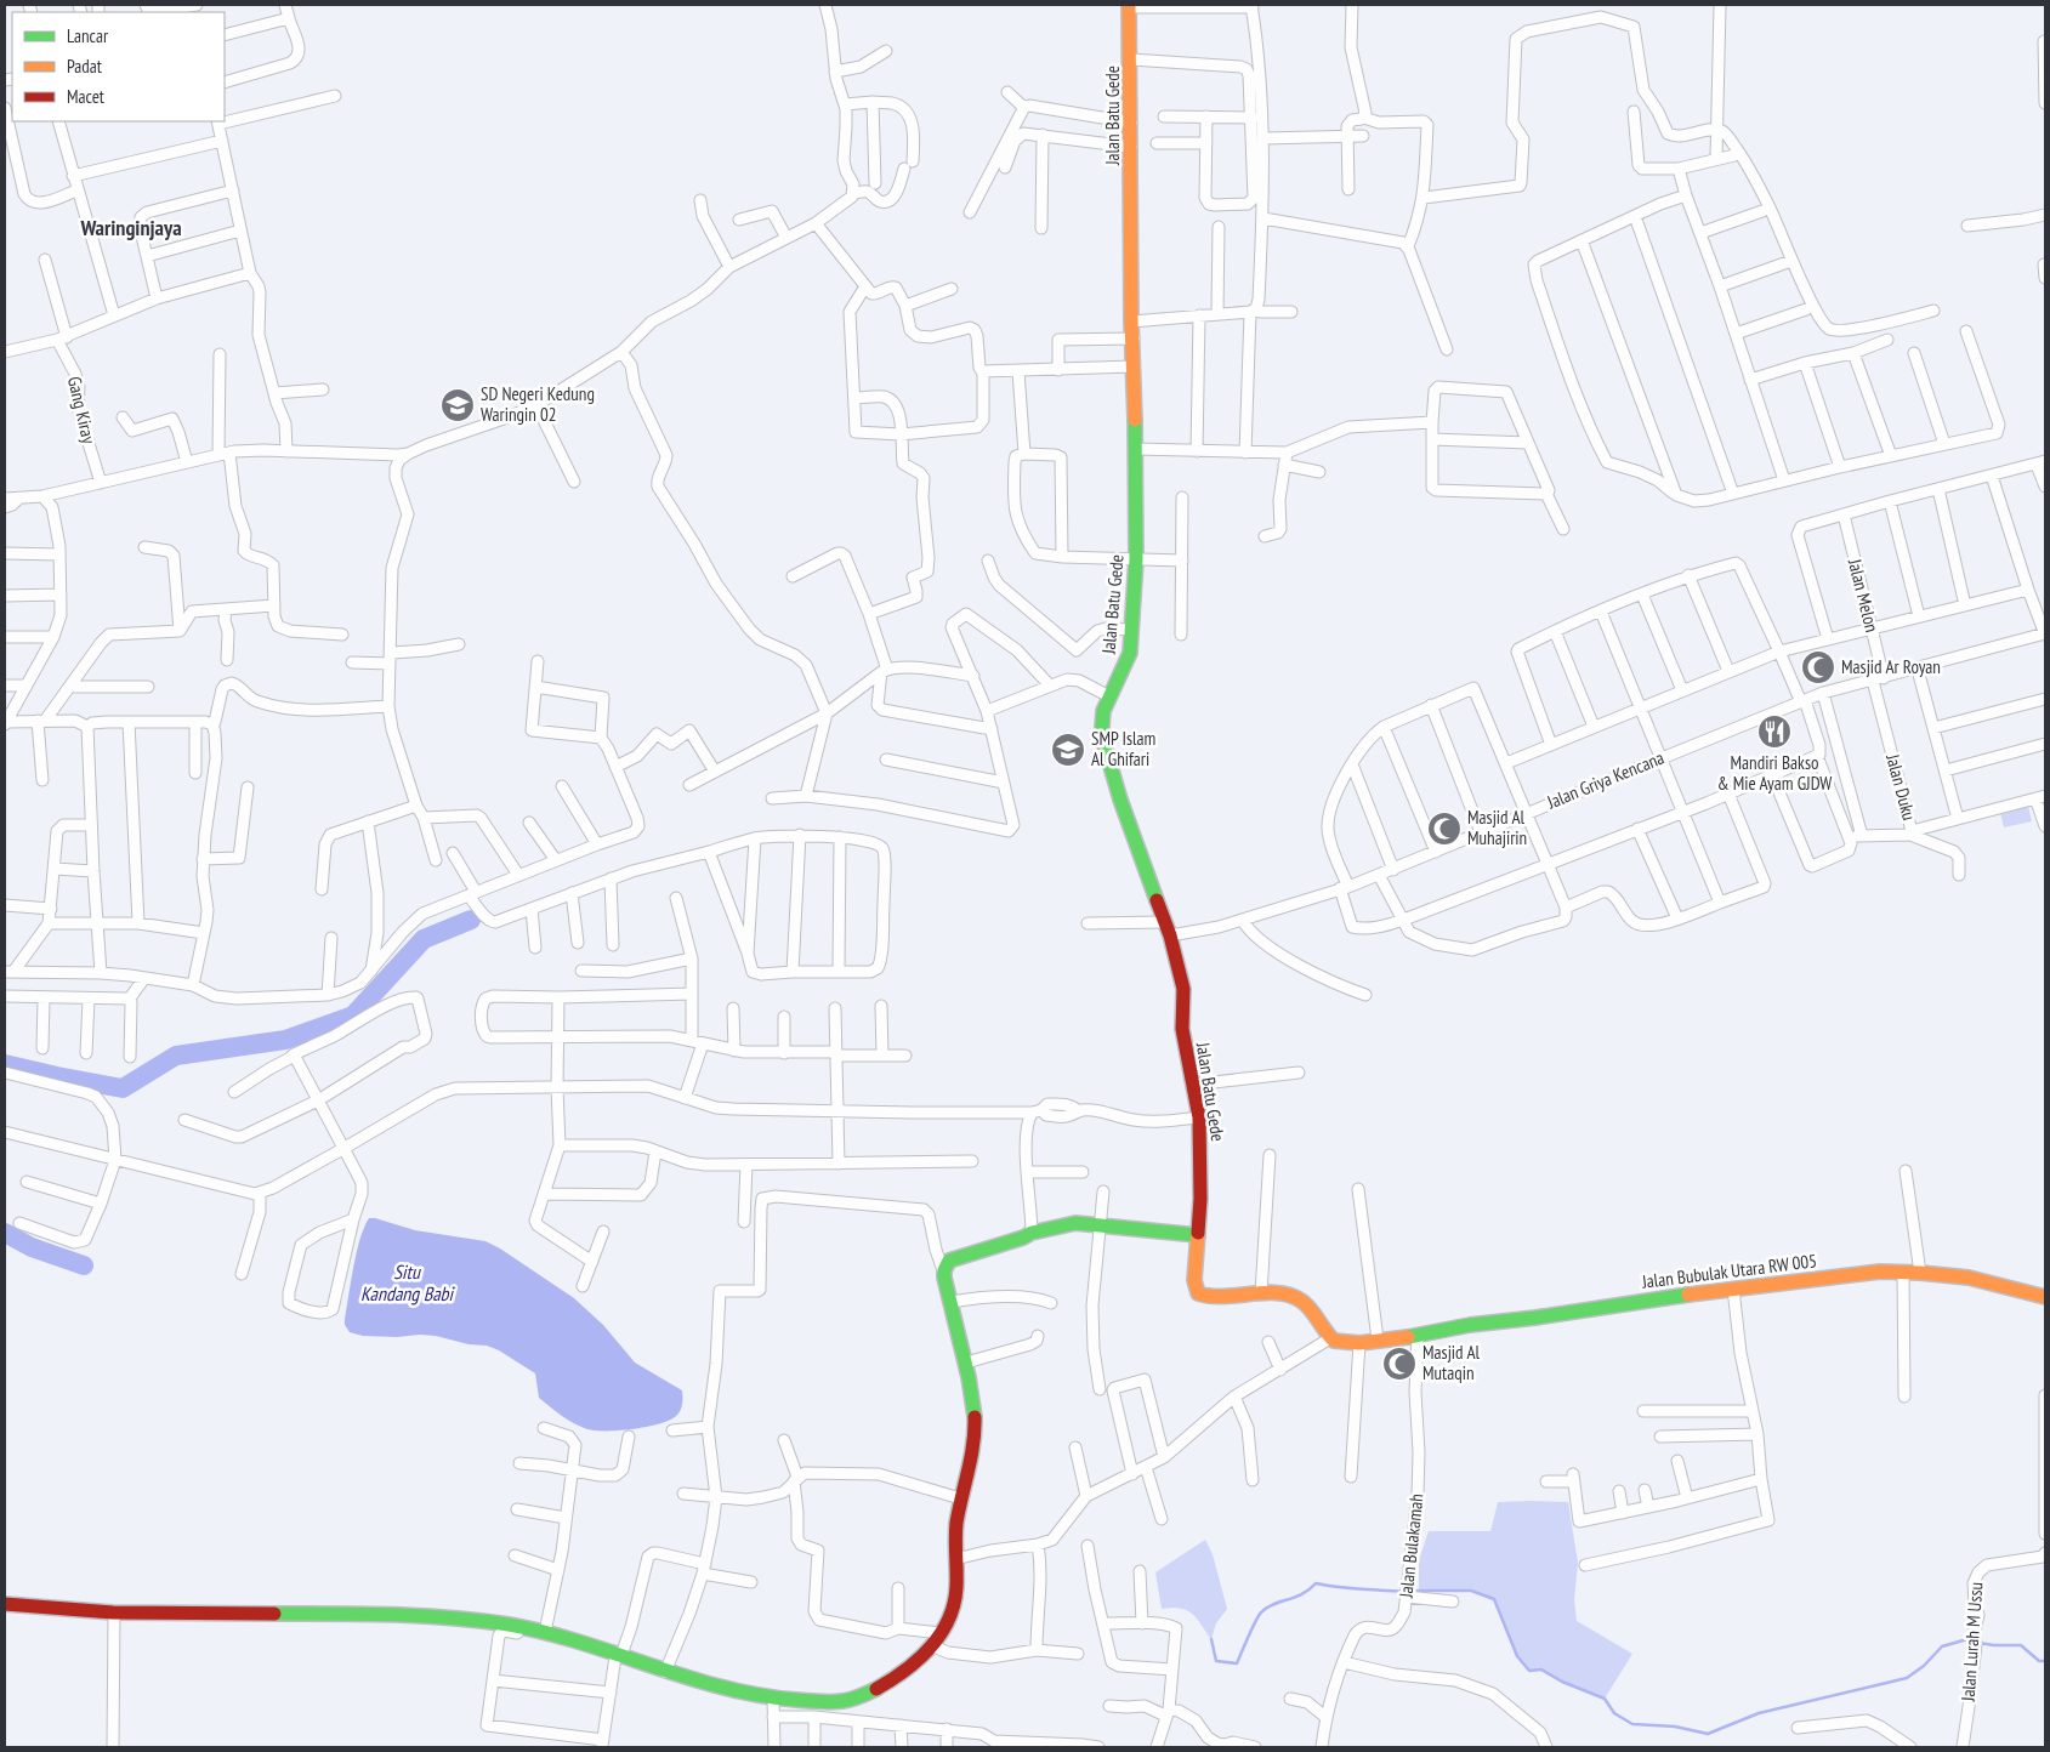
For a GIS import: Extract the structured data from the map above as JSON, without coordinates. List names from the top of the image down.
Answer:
{
  "streets": {
    "street": [
      "Jalan Batu Gede",
      "Gang Kiray",
      "Jalan Melon",
      "Jalan Griya Kencana",
      "Jalan Duku",
      "Jalan Bubulak Utara RW 005",
      "Jalan Bulakamah",
      "Jalan Lurah M Ussu"
    ]
  },
  "crossings": [
    ["Jalan Batu Gede", "Jalan Griya Kencana"],
    ["Jalan Melon", "Jalan Griya Kencana"],
    ["Jalan Griya Kencana", "Jalan Duku"],
    ["Jalan Bubulak Utara RW 005", "Jalan Bulakamah"]
  ],
  "districts": ["Waringinjaya"],
  "water": ["Situ Kandang Babi"],
  "places": {
    "school or university": ["SD Negeri Kedung Waringin 02", "SMP Islam Al Ghifari"],
    "mosque": ["Masjid Ar Royan", "Masjid Al Muhajirin", "Masjid Al Mutaqin"],
    "restaurant": ["Mandiri Bakso & Mie Ayam GJDW"]
  },
  "legend": ["Lancar", "Padat", "Macet"]
}
